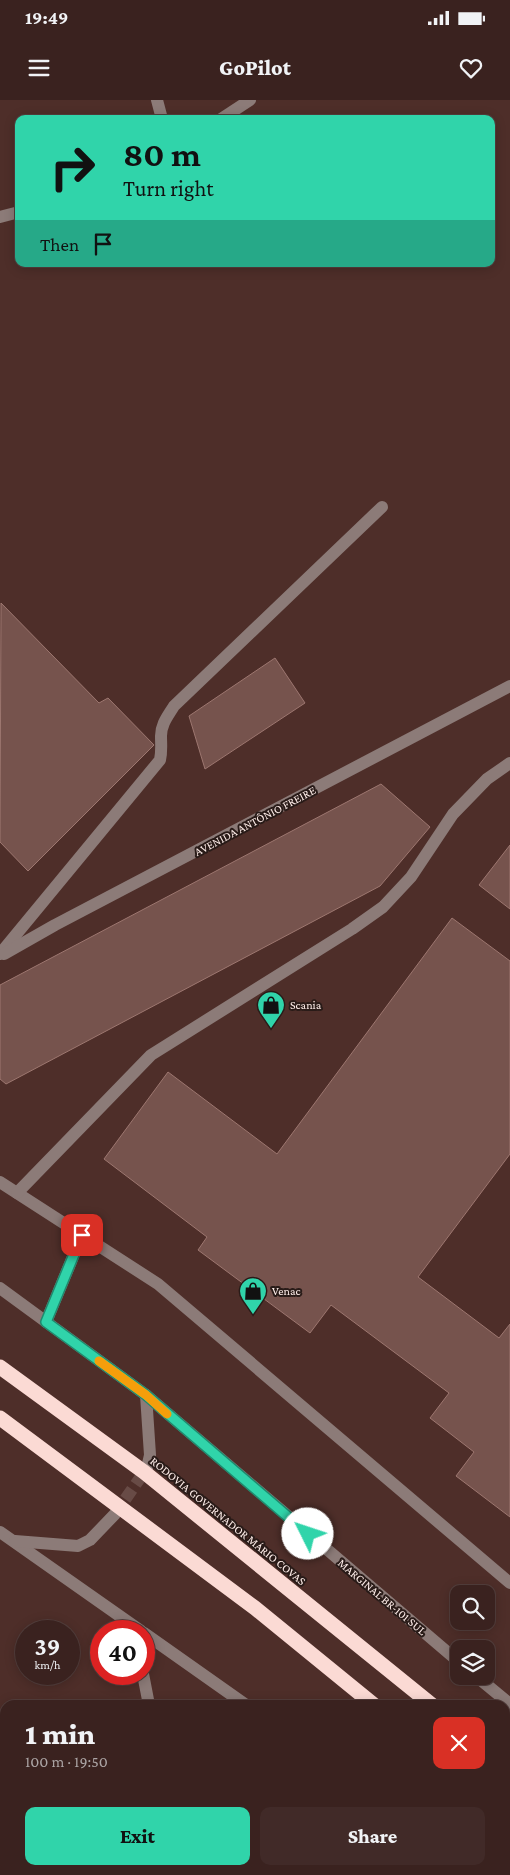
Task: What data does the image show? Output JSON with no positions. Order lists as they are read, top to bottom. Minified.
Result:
{"streets":{"highway":["RODOVIA GOVERNADOR MÁRIO COVAS"],"street":["AVENIDA ANTÔNIO FREIRE","MARGINAL BR-101 SUL"]},"places":{"shop":["Scania","Venac"]},"page":{"status":"19:49","header":"GoPilot","turn":["80 m","Turn right"],"then":"Then","speed":"39 km/h","limit":"40","heading":["1 min","100 m · 19:50"],"buttons":["Exit","Share"]}}
